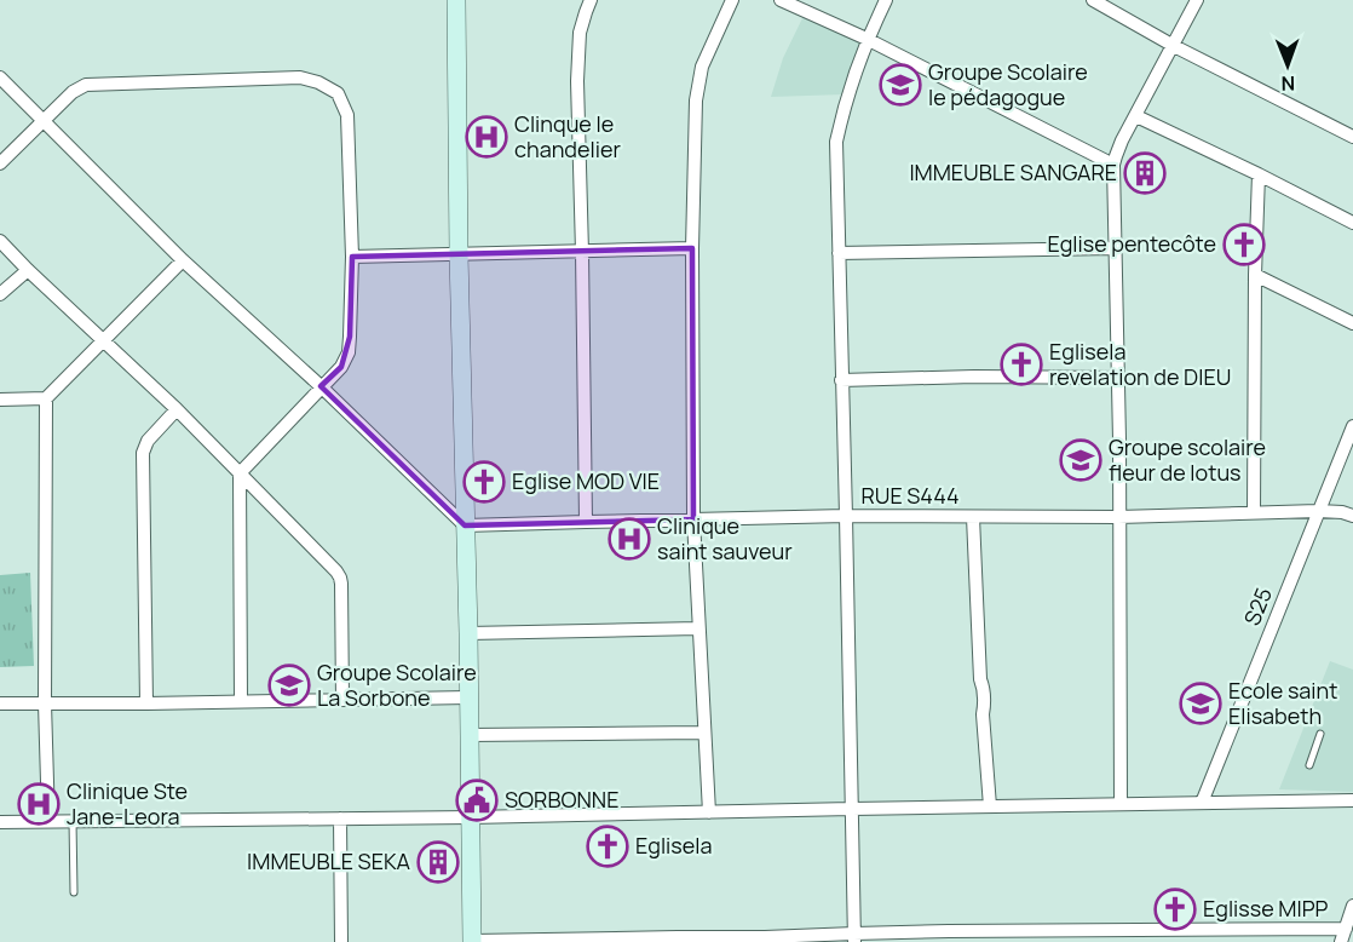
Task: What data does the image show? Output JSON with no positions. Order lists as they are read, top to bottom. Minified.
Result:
{"streets":{"street":["RUE S444","S25"]},"crossings":[["RUE S444","S25"]],"places":{"school or university":["Groupe Scolaire le pédagogue","Groupe scolaire fleur de lotus","Groupe Scolaire La Sorbone","Ecole saint Elisabeth"],"hospital":["Clinque le chandelier","Clinique saint sauveur","Clinique Ste Jane-Leora"],"building":["IMMEUBLE SANGARE","IMMEUBLE SEKA"],"church":["Eglise pentecôte","Eglisela revelation de DIEU","Eglise MOD VIE","Eglisela","Eglisse MIPP"],"public building":["SORBONNE"]},"north":"bottom"}
